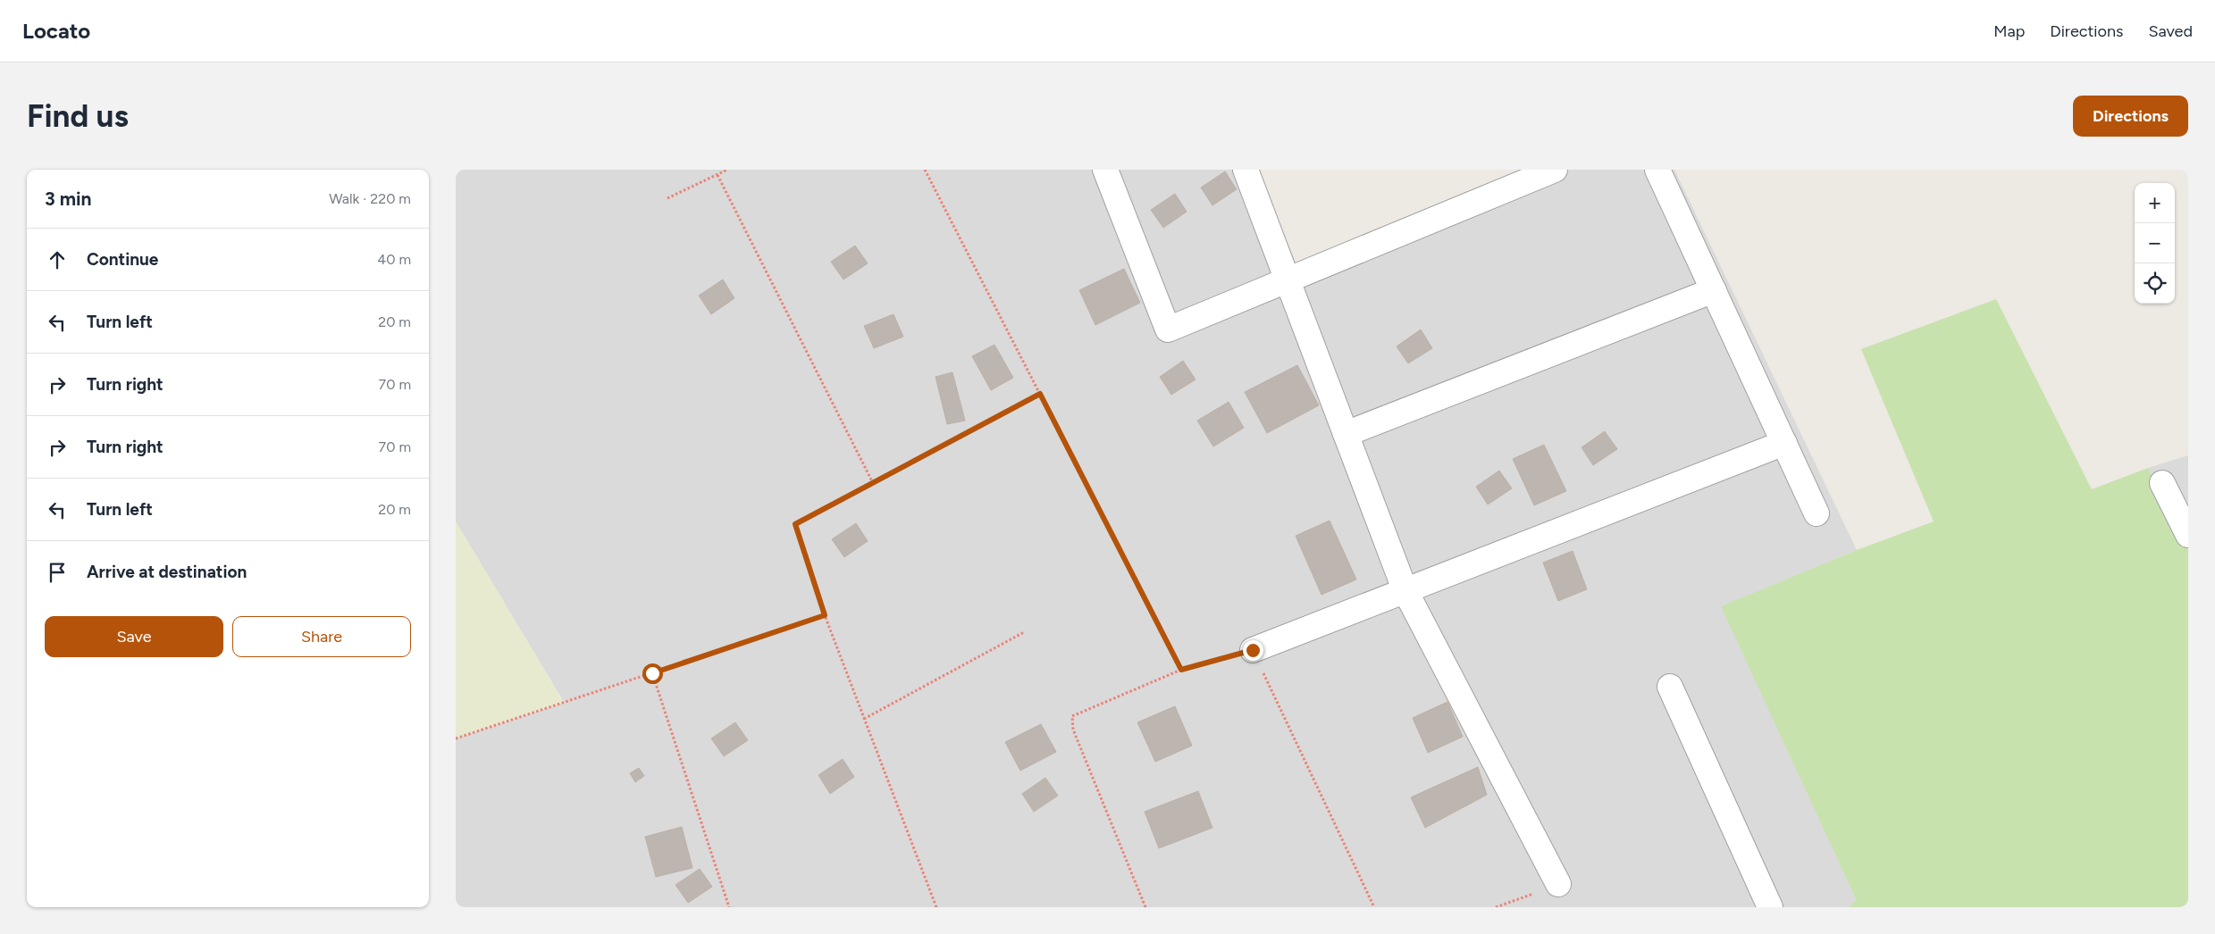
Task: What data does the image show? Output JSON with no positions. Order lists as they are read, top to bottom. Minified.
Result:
{"page":{"header":"Locato","nav":["Map","Directions","Saved"],"buttons":["Directions",["Save","Share"]],"title":"Find us","heading":["3 min","Walk · 220 m"],"map_buttons":["+","−"],"list":[["Continue","40 m"],["Turn left","20 m"],["Turn right","70 m"],["Turn right","70 m"],["Turn left","20 m"],"Arrive at destination"]}}
